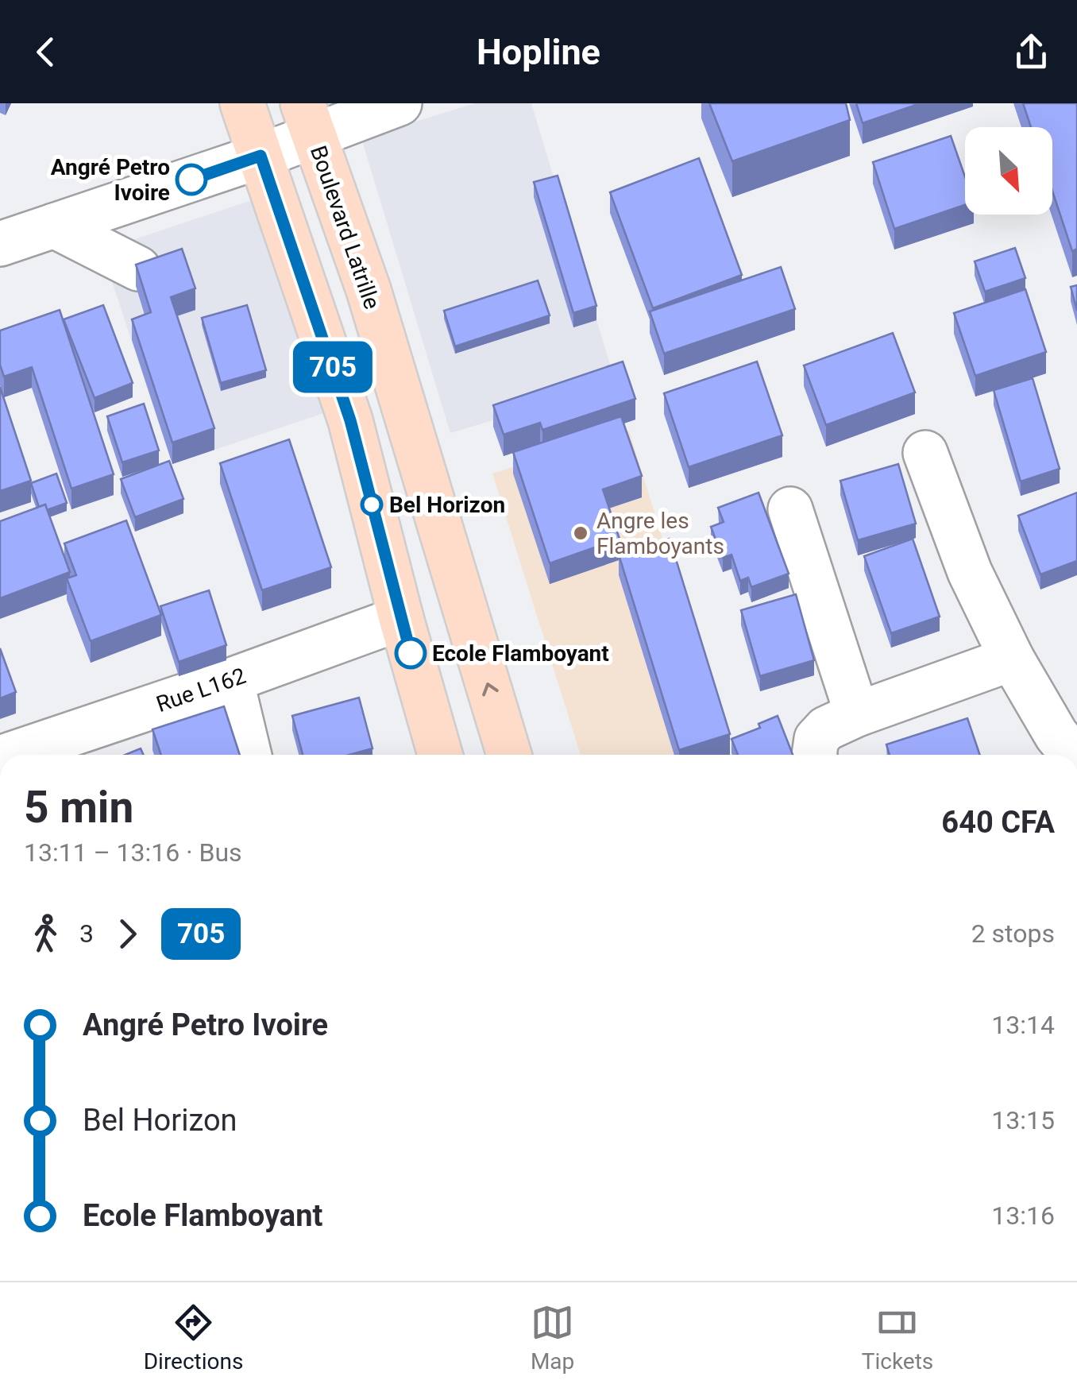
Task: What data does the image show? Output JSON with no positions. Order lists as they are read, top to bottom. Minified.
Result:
{"streets":{"main road":["Boulevard Latrille"],"street":["Rue L162"]},"places":["Angré Petro Ivoire","Bel Horizon","Angre les Flamboyants","Ecole Flamboyant"],"lines":["bus line 705"],"north":"bottom right","page":{"header":"Hopline","on_map":"705","heading":["5 min","13:11 – 13:16 · Bus","640 CFA"],"legs":["3","705","2 stops"],"list":[{"name":"Angré Petro Ivoire","value":"13:14"},{"name":"Bel Horizon","value":"13:15"},{"name":"Ecole Flamboyant","value":"13:16"}],"tabs":["Directions","Map","Tickets"]}}
